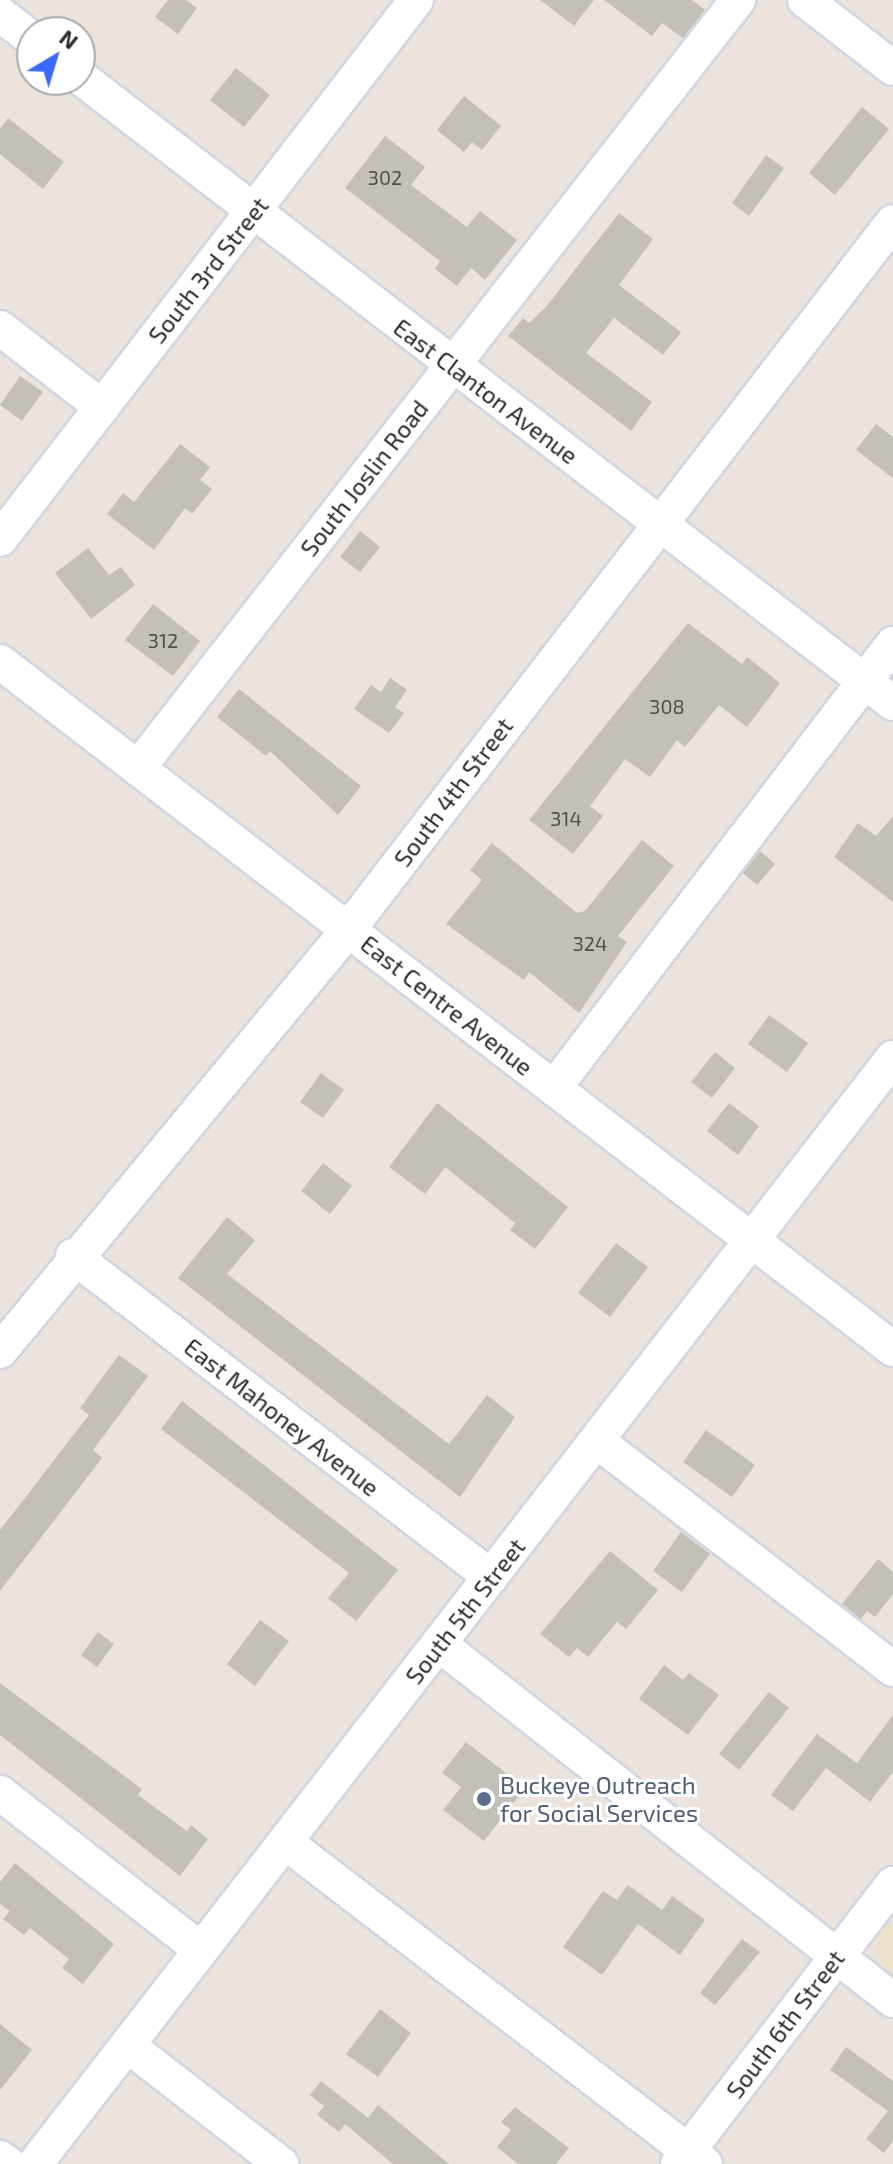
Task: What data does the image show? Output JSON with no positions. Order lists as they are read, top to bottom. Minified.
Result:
{"streets":{"street":["South 3rd Street","East Clanton Avenue","South Joslin Road","South 4th Street","East Centre Avenue","East Mahoney Avenue","South 5th Street","South 6th Street"]},"crossings":[["South 3rd Street","East Clanton Avenue"],["East Clanton Avenue","South Joslin Road"],["East Clanton Avenue","South 4th Street"],["South Joslin Road","East Centre Avenue"],["South 4th Street","East Centre Avenue"],["South 4th Street","East Mahoney Avenue"],["East Centre Avenue","South 5th Street"],["East Mahoney Avenue","South 5th Street"]],"places":["Buckeye Outreach for Social Services"],"house_numbers":["302","312","308","314","324"],"north":"top right"}
